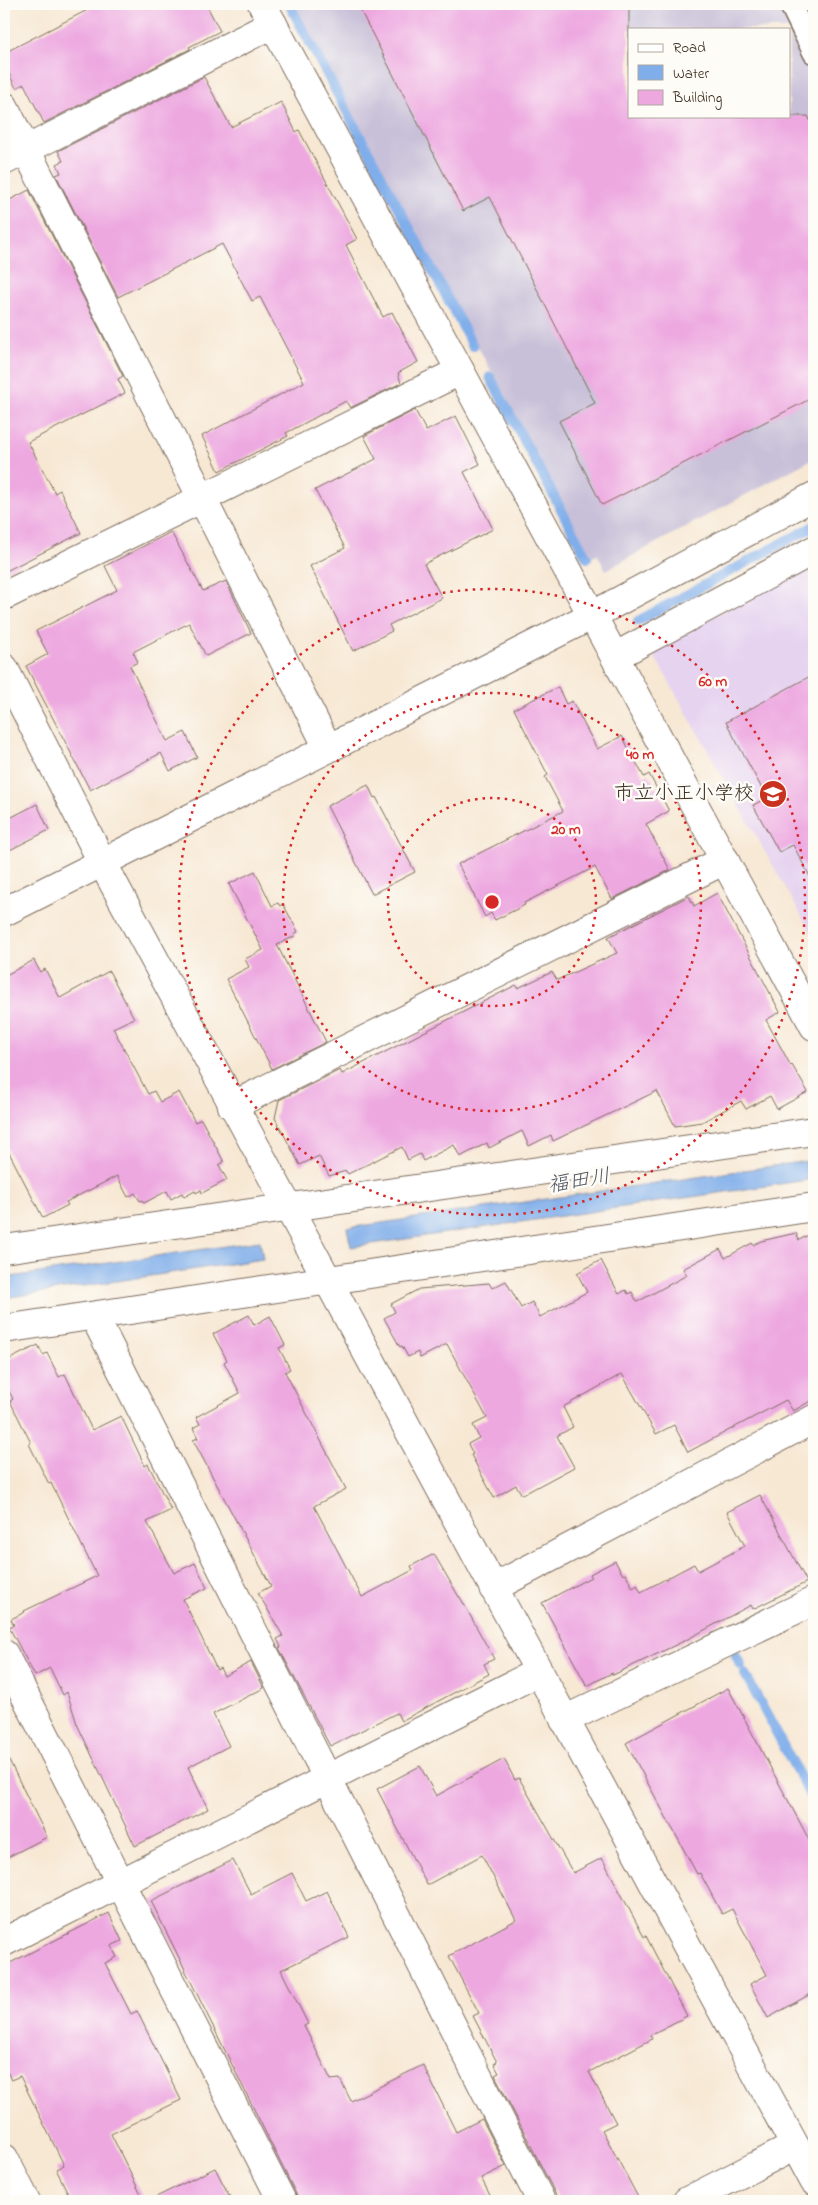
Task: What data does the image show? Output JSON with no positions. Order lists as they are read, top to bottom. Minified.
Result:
{"water":["福田川"],"places":{"school or university":["市立小正小学校"]},"legend":["Road","Water","Building"],"rings":["60 m","40 m","20 m"]}
